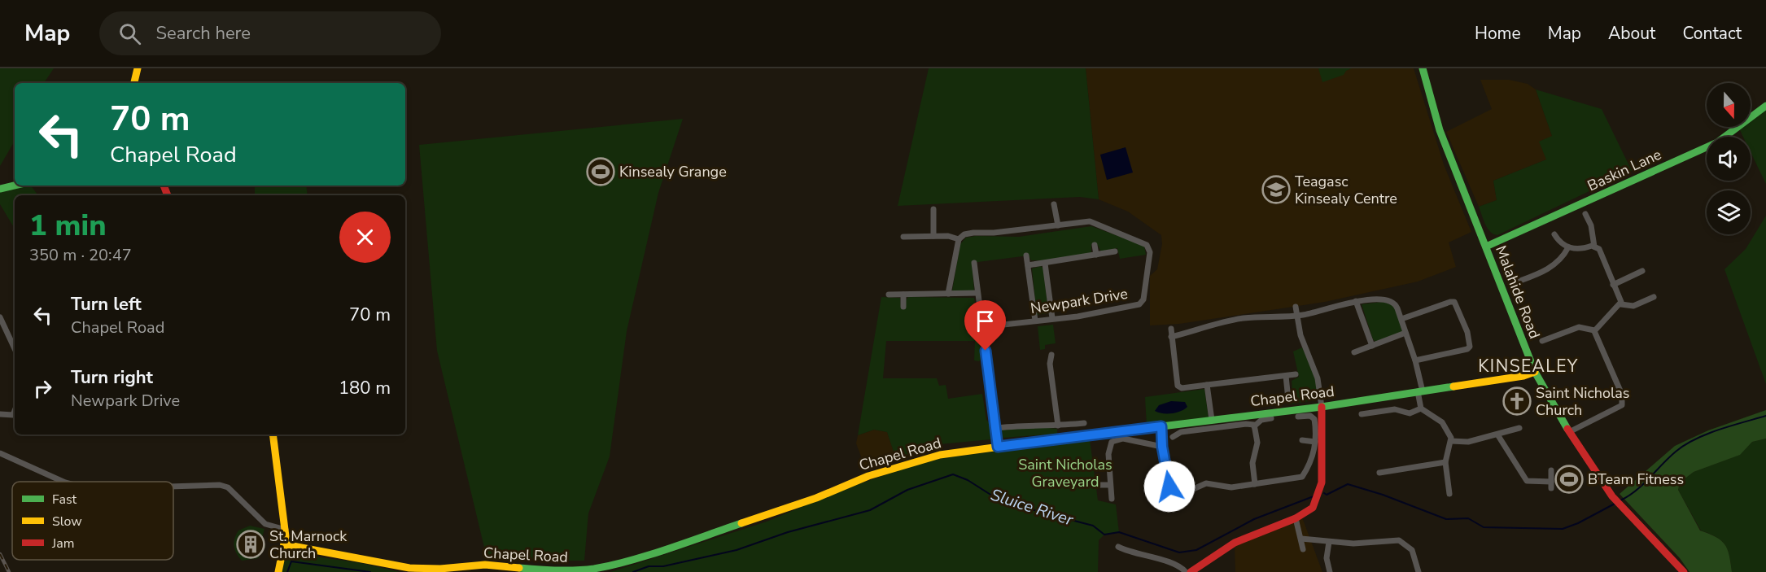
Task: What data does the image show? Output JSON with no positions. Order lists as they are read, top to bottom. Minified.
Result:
{"streets":{"street":["Baskin Lane","Malahide Road","Newpark Drive","Chapel Road"]},"crossings":[["Baskin Lane","Malahide Road"],["Malahide Road","Chapel Road"],["Newpark Drive","Chapel Road"]],"districts":["KINSEALEY"],"water":["Sluice River"],"parks":["Saint Nicholas Graveyard"],"places":{"sports":["Kinsealy Grange","BTeam Fitness"],"school or university":["Teagasc Kinsealy Centre"],"church":["Saint Nicholas Church"],"building":["St. Marnock Church"]},"legend":["Fast","Slow","Jam"],"north":"bottom","page":{"header":"Map","search":"Search here","nav":["Home","Map","About","Contact"],"turn":["70 m","Chapel Road"],"heading":["1 min","350 m · 20:47"],"list":[{"name":"Turn left","note":"Chapel Road","value":"70 m"},{"name":"Turn right","note":"Newpark Drive","value":"180 m"}]}}
